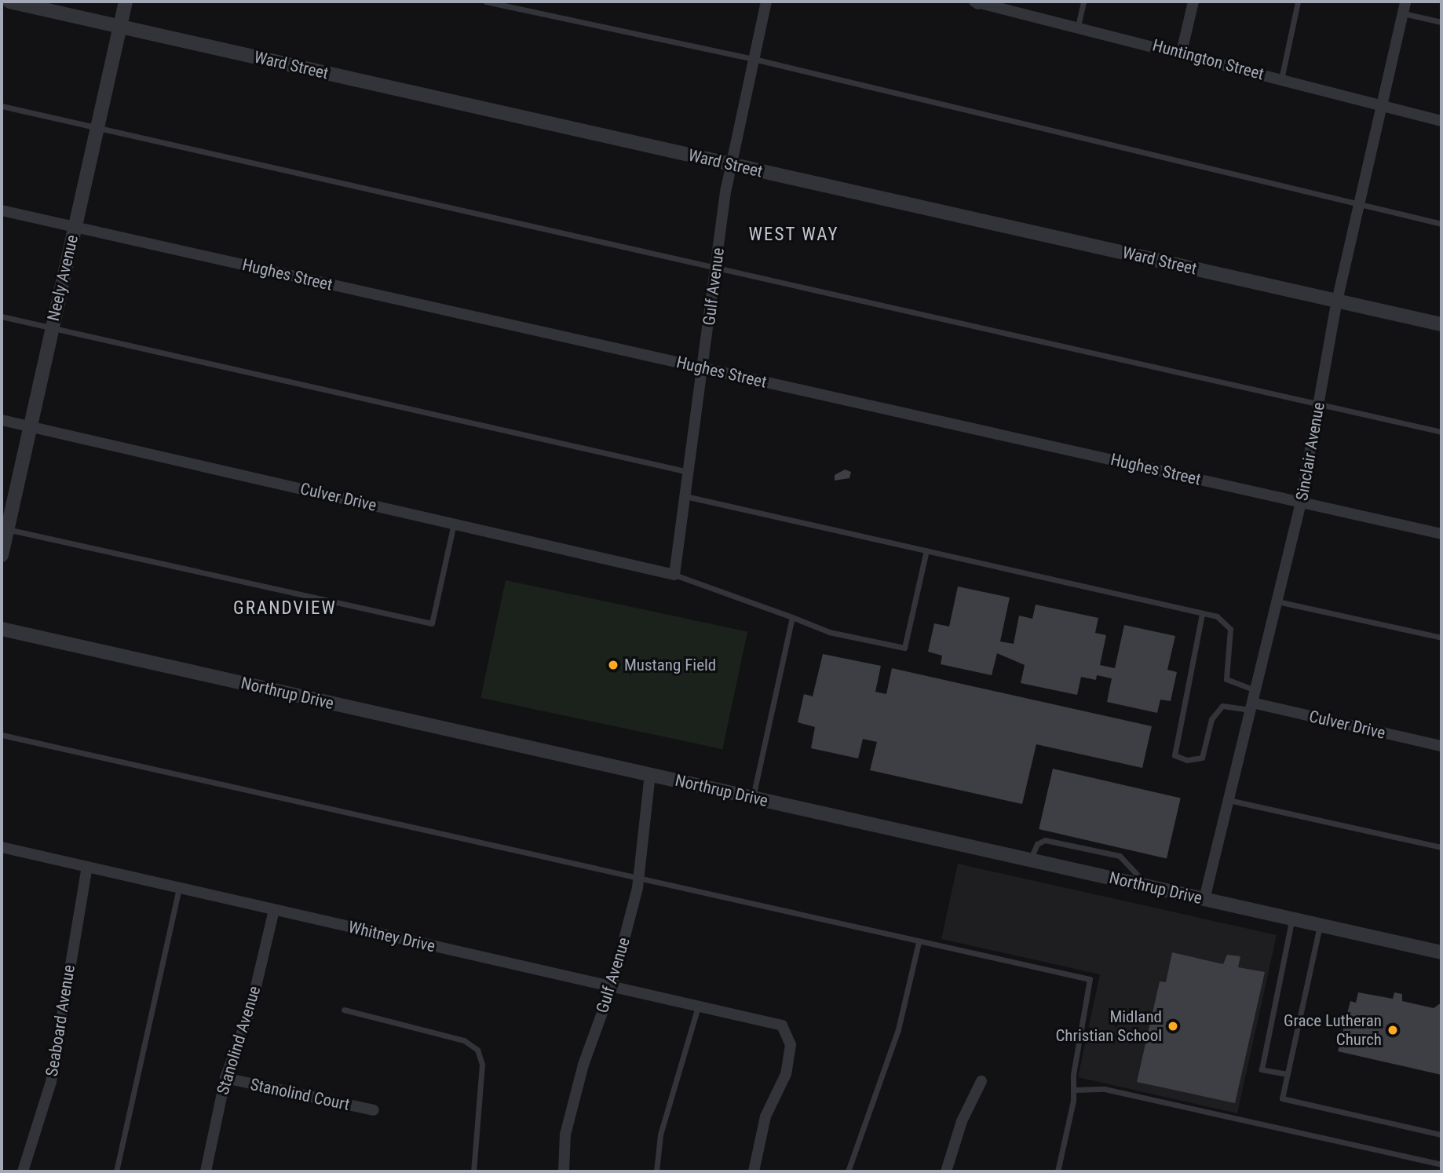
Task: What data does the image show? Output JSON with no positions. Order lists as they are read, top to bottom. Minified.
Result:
{"streets":{"street":["Huntington Street","Ward Street","Hughes Street","Neely Avenue","Gulf Avenue","Sinclair Avenue","Culver Drive","Northrup Drive","Whitney Drive","Seaboard Avenue","Stanolind Avenue","Stanolind Court"]},"crossings":[["Huntington Street","Sinclair Avenue"],["Ward Street","Neely Avenue"],["Ward Street","Gulf Avenue"],["Ward Street","Sinclair Avenue"],["Hughes Street","Neely Avenue"],["Hughes Street","Gulf Avenue"],["Hughes Street","Sinclair Avenue"],["Neely Avenue","Culver Drive"],["Gulf Avenue","Culver Drive"],["Gulf Avenue","Northrup Drive"],["Gulf Avenue","Whitney Drive"],["Sinclair Avenue","Culver Drive"],["Sinclair Avenue","Northrup Drive"],["Whitney Drive","Seaboard Avenue"],["Whitney Drive","Stanolind Avenue"],["Stanolind Avenue","Stanolind Court"]],"districts":["WEST WAY","GRANDVIEW"],"places":["Mustang Field","Midland Christian School","Grace Lutheran Church"]}
